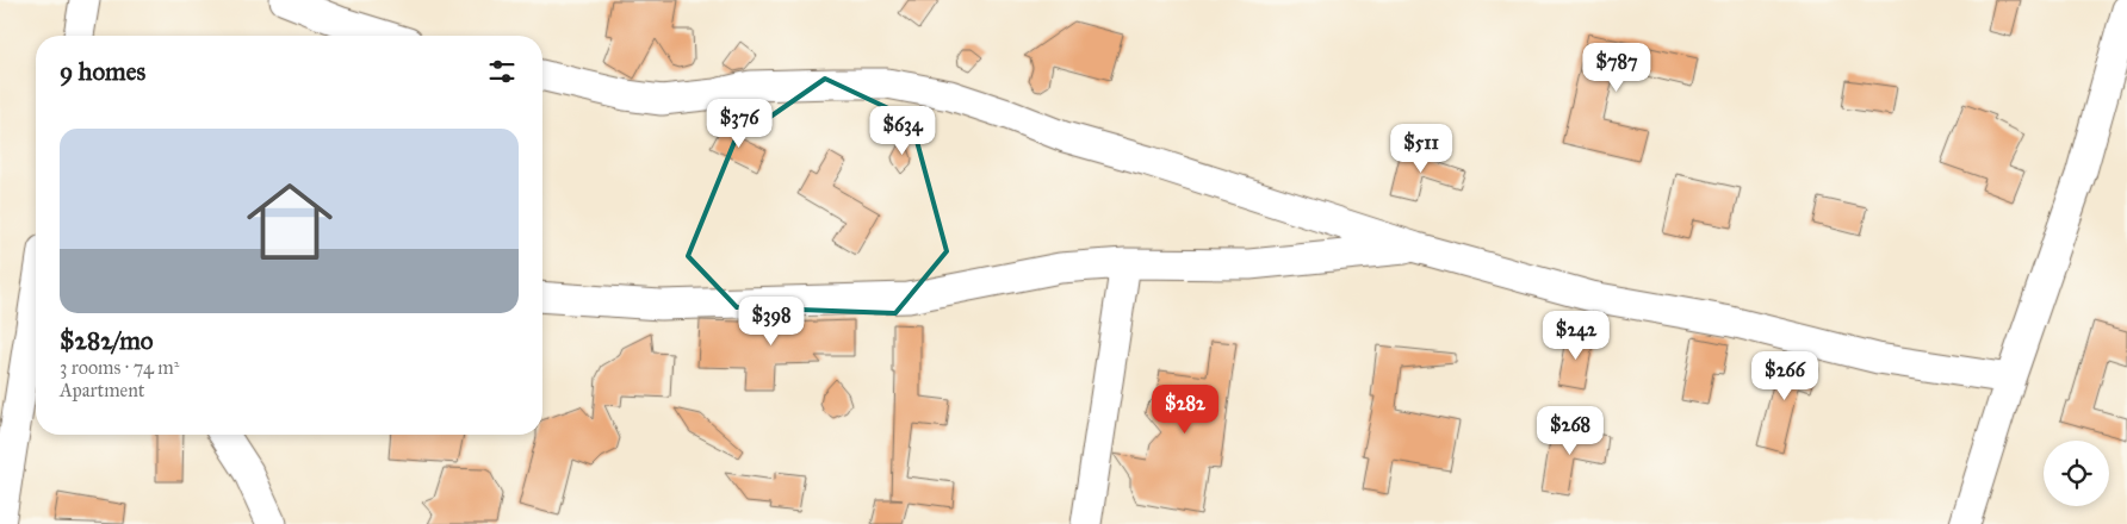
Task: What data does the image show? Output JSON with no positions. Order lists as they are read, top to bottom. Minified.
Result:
{"page":{"heading":"9 homes","price":["$787","$376","$634","$511","$398","$242","$266","$282","$268"],"list":[{"name":"$282/mo","note":"3 rooms · 74 m² · Apartment"}]}}
